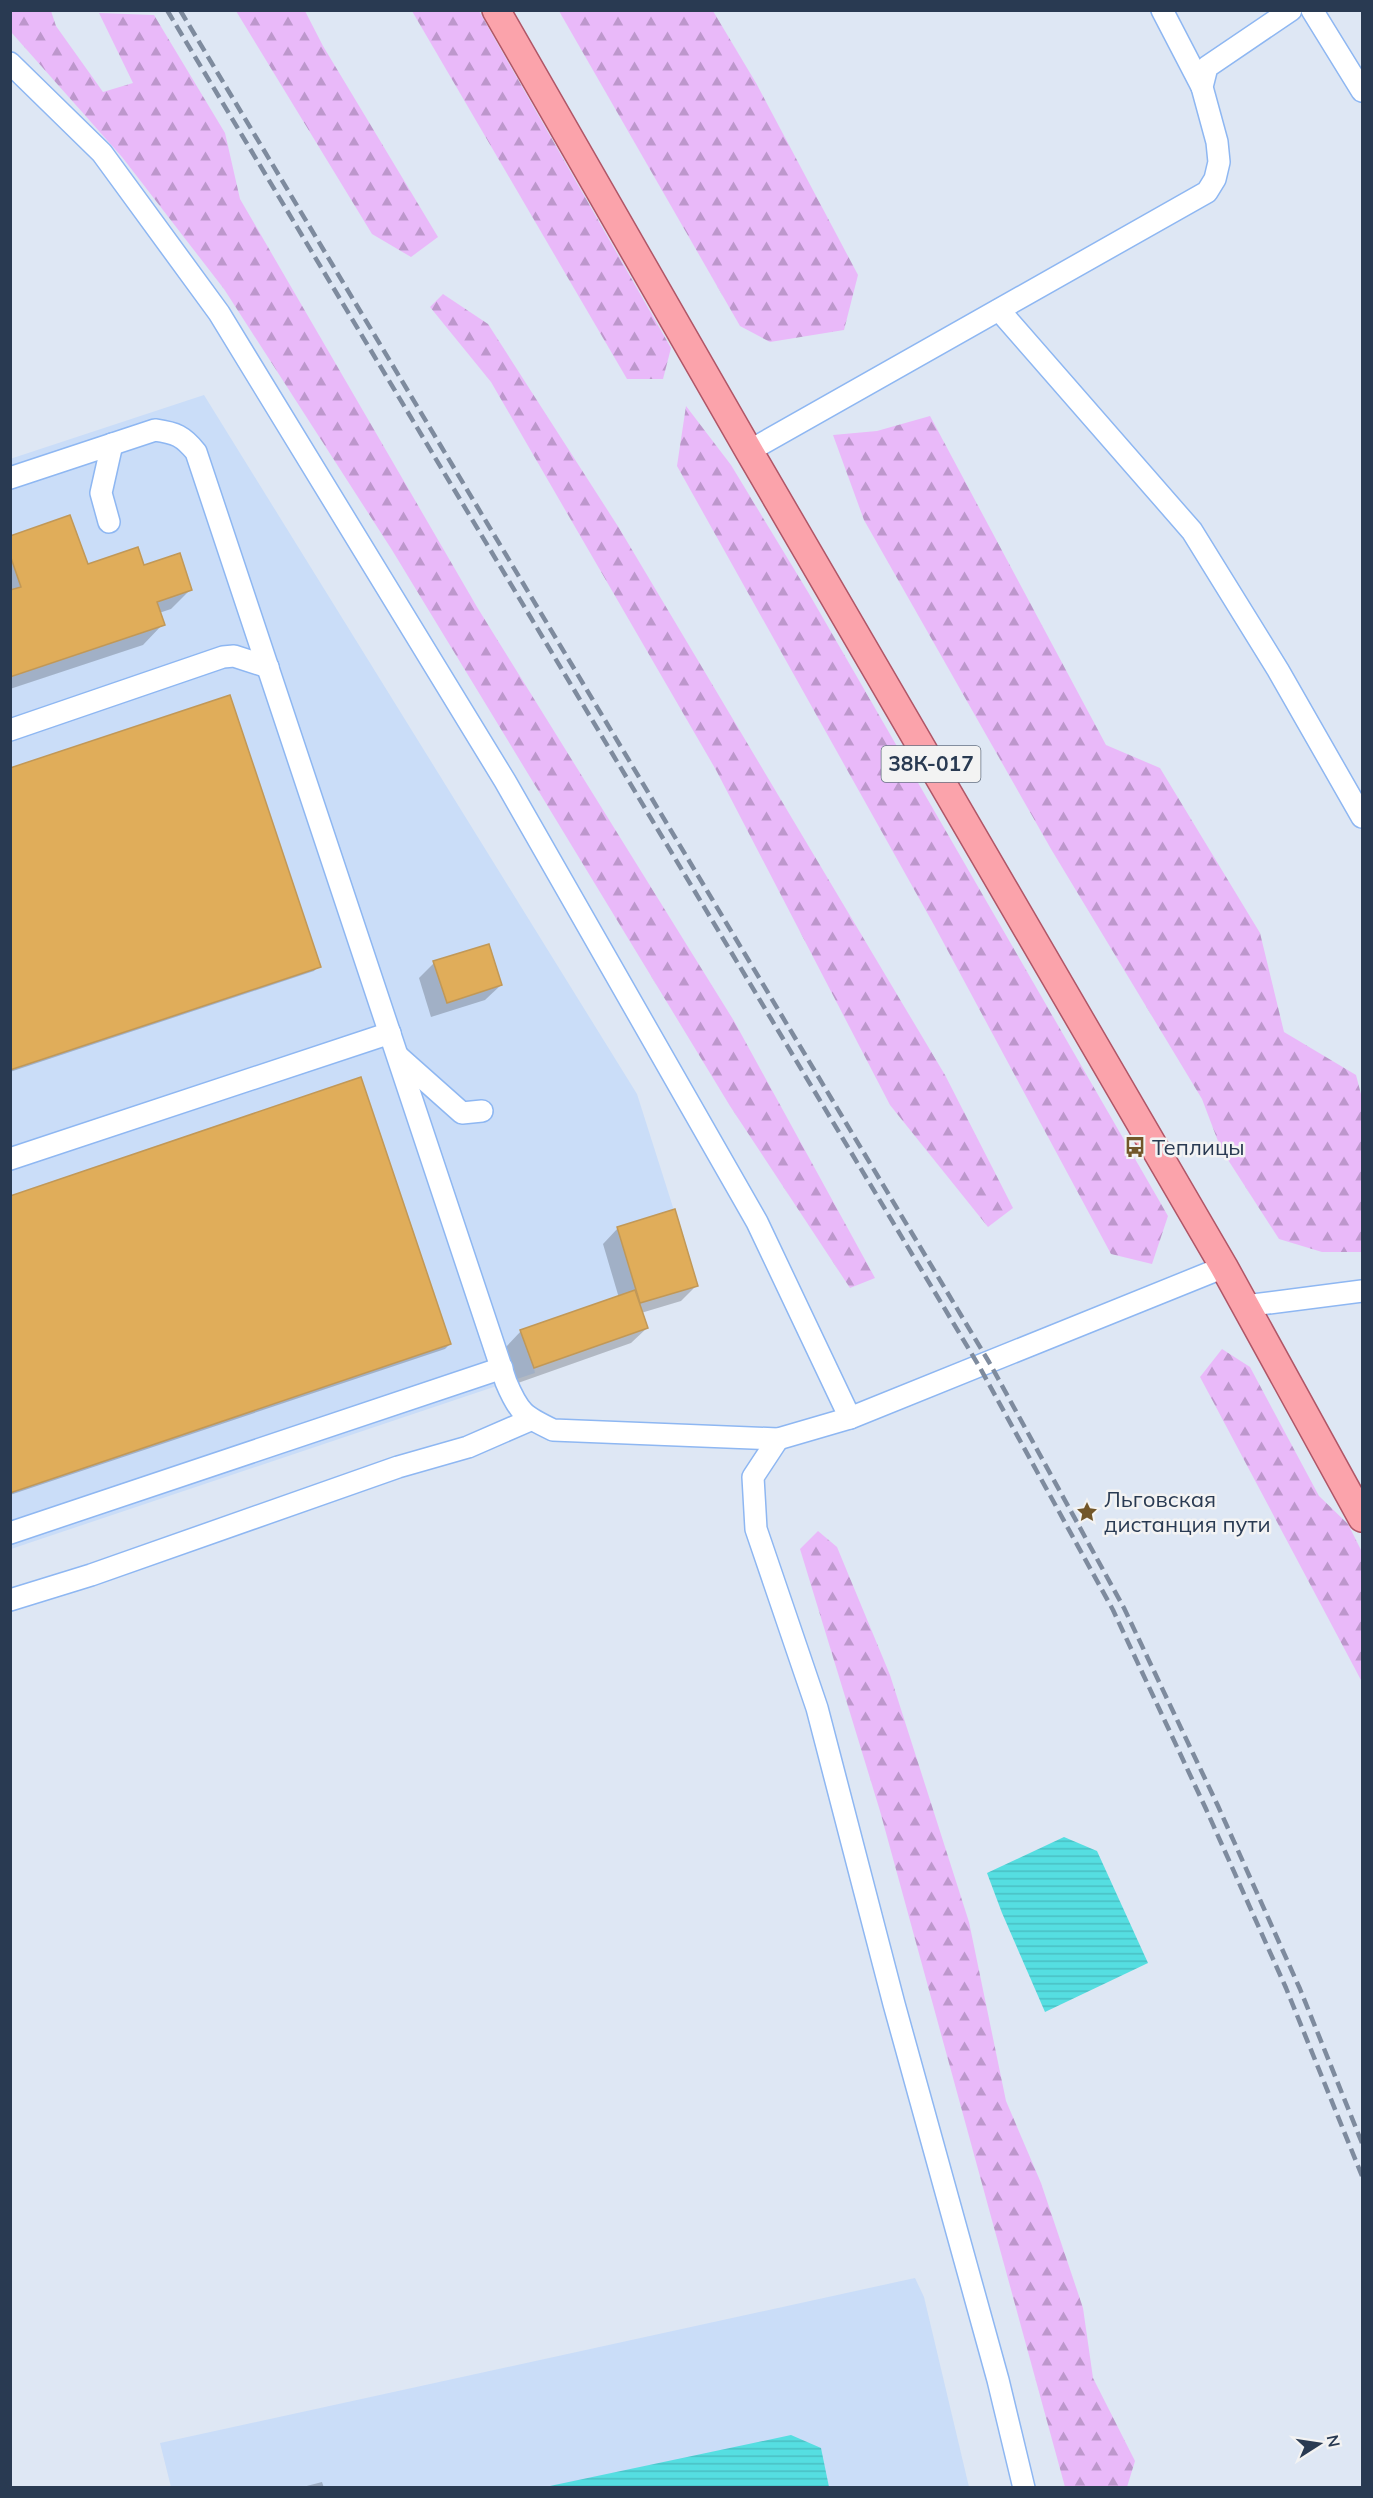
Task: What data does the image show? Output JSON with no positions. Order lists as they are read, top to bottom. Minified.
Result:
{"streets":{"main road":["38К-017"]},"places":{"bus stop":["Теплицы"],"place":["Льговская дистанция пути"]},"north":"right"}
